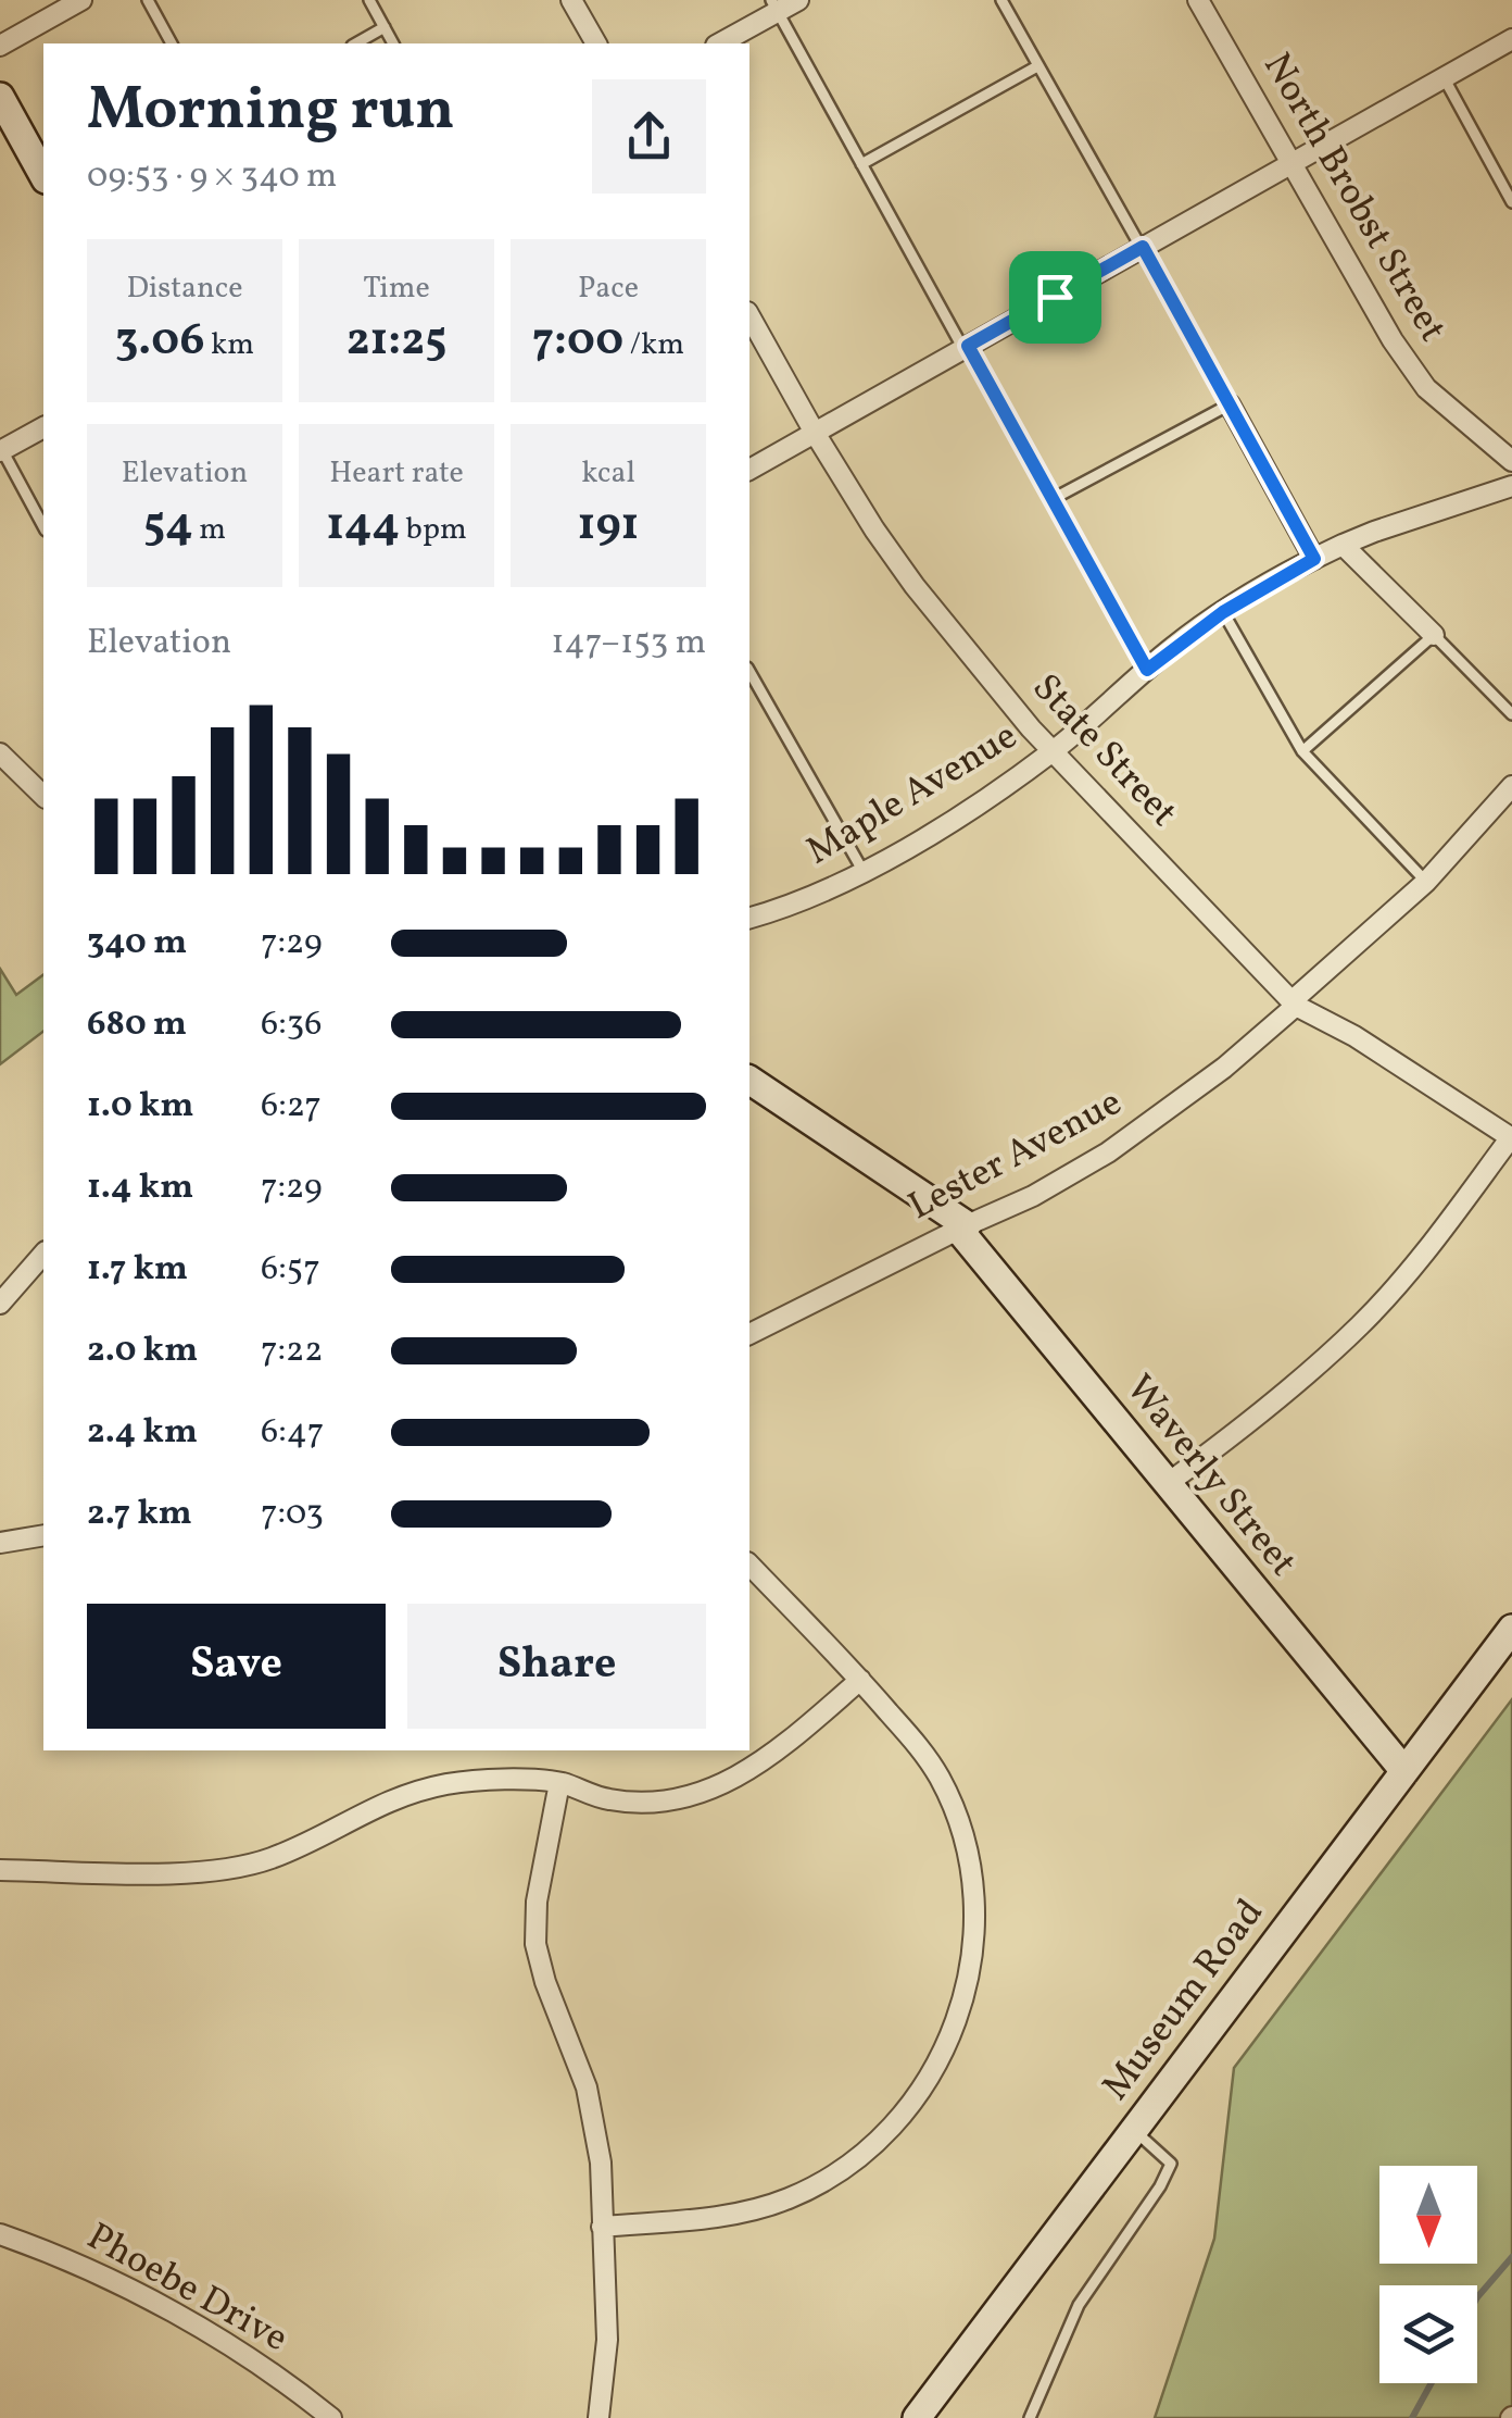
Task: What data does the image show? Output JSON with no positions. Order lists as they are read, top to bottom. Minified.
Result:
{"streets":{"street":["North Brobst Street","State Street","Maple Avenue","Lester Avenue","Waverly Street","Museum Road","Phoebe Drive"]},"crossings":[["State Street","Maple Avenue"],["State Street","Lester Avenue"],["Lester Avenue","Waverly Street"],["Waverly Street","Museum Road"]],"north":"bottom","page":{"heading":["Morning run","09:53 · 9 × 340 m"],"stats":[["Distance","3.06 km"],["Time","21:25"],["Pace","7:00 /km"],["Elevation","54 m"],["Heart rate","144 bpm"],["kcal","191"]],"chart":["Elevation","147–153 m"],"list":[{"name":"340 m","note":"7:29"},{"name":"680 m","note":"6:36"},{"name":"1.0 km","note":"6:27"},{"name":"1.4 km","note":"7:29"},{"name":"1.7 km","note":"6:57"},{"name":"2.0 km","note":"7:22"},{"name":"2.4 km","note":"6:47"},{"name":"2.7 km","note":"7:03"}],"buttons":["Save","Share"]}}
